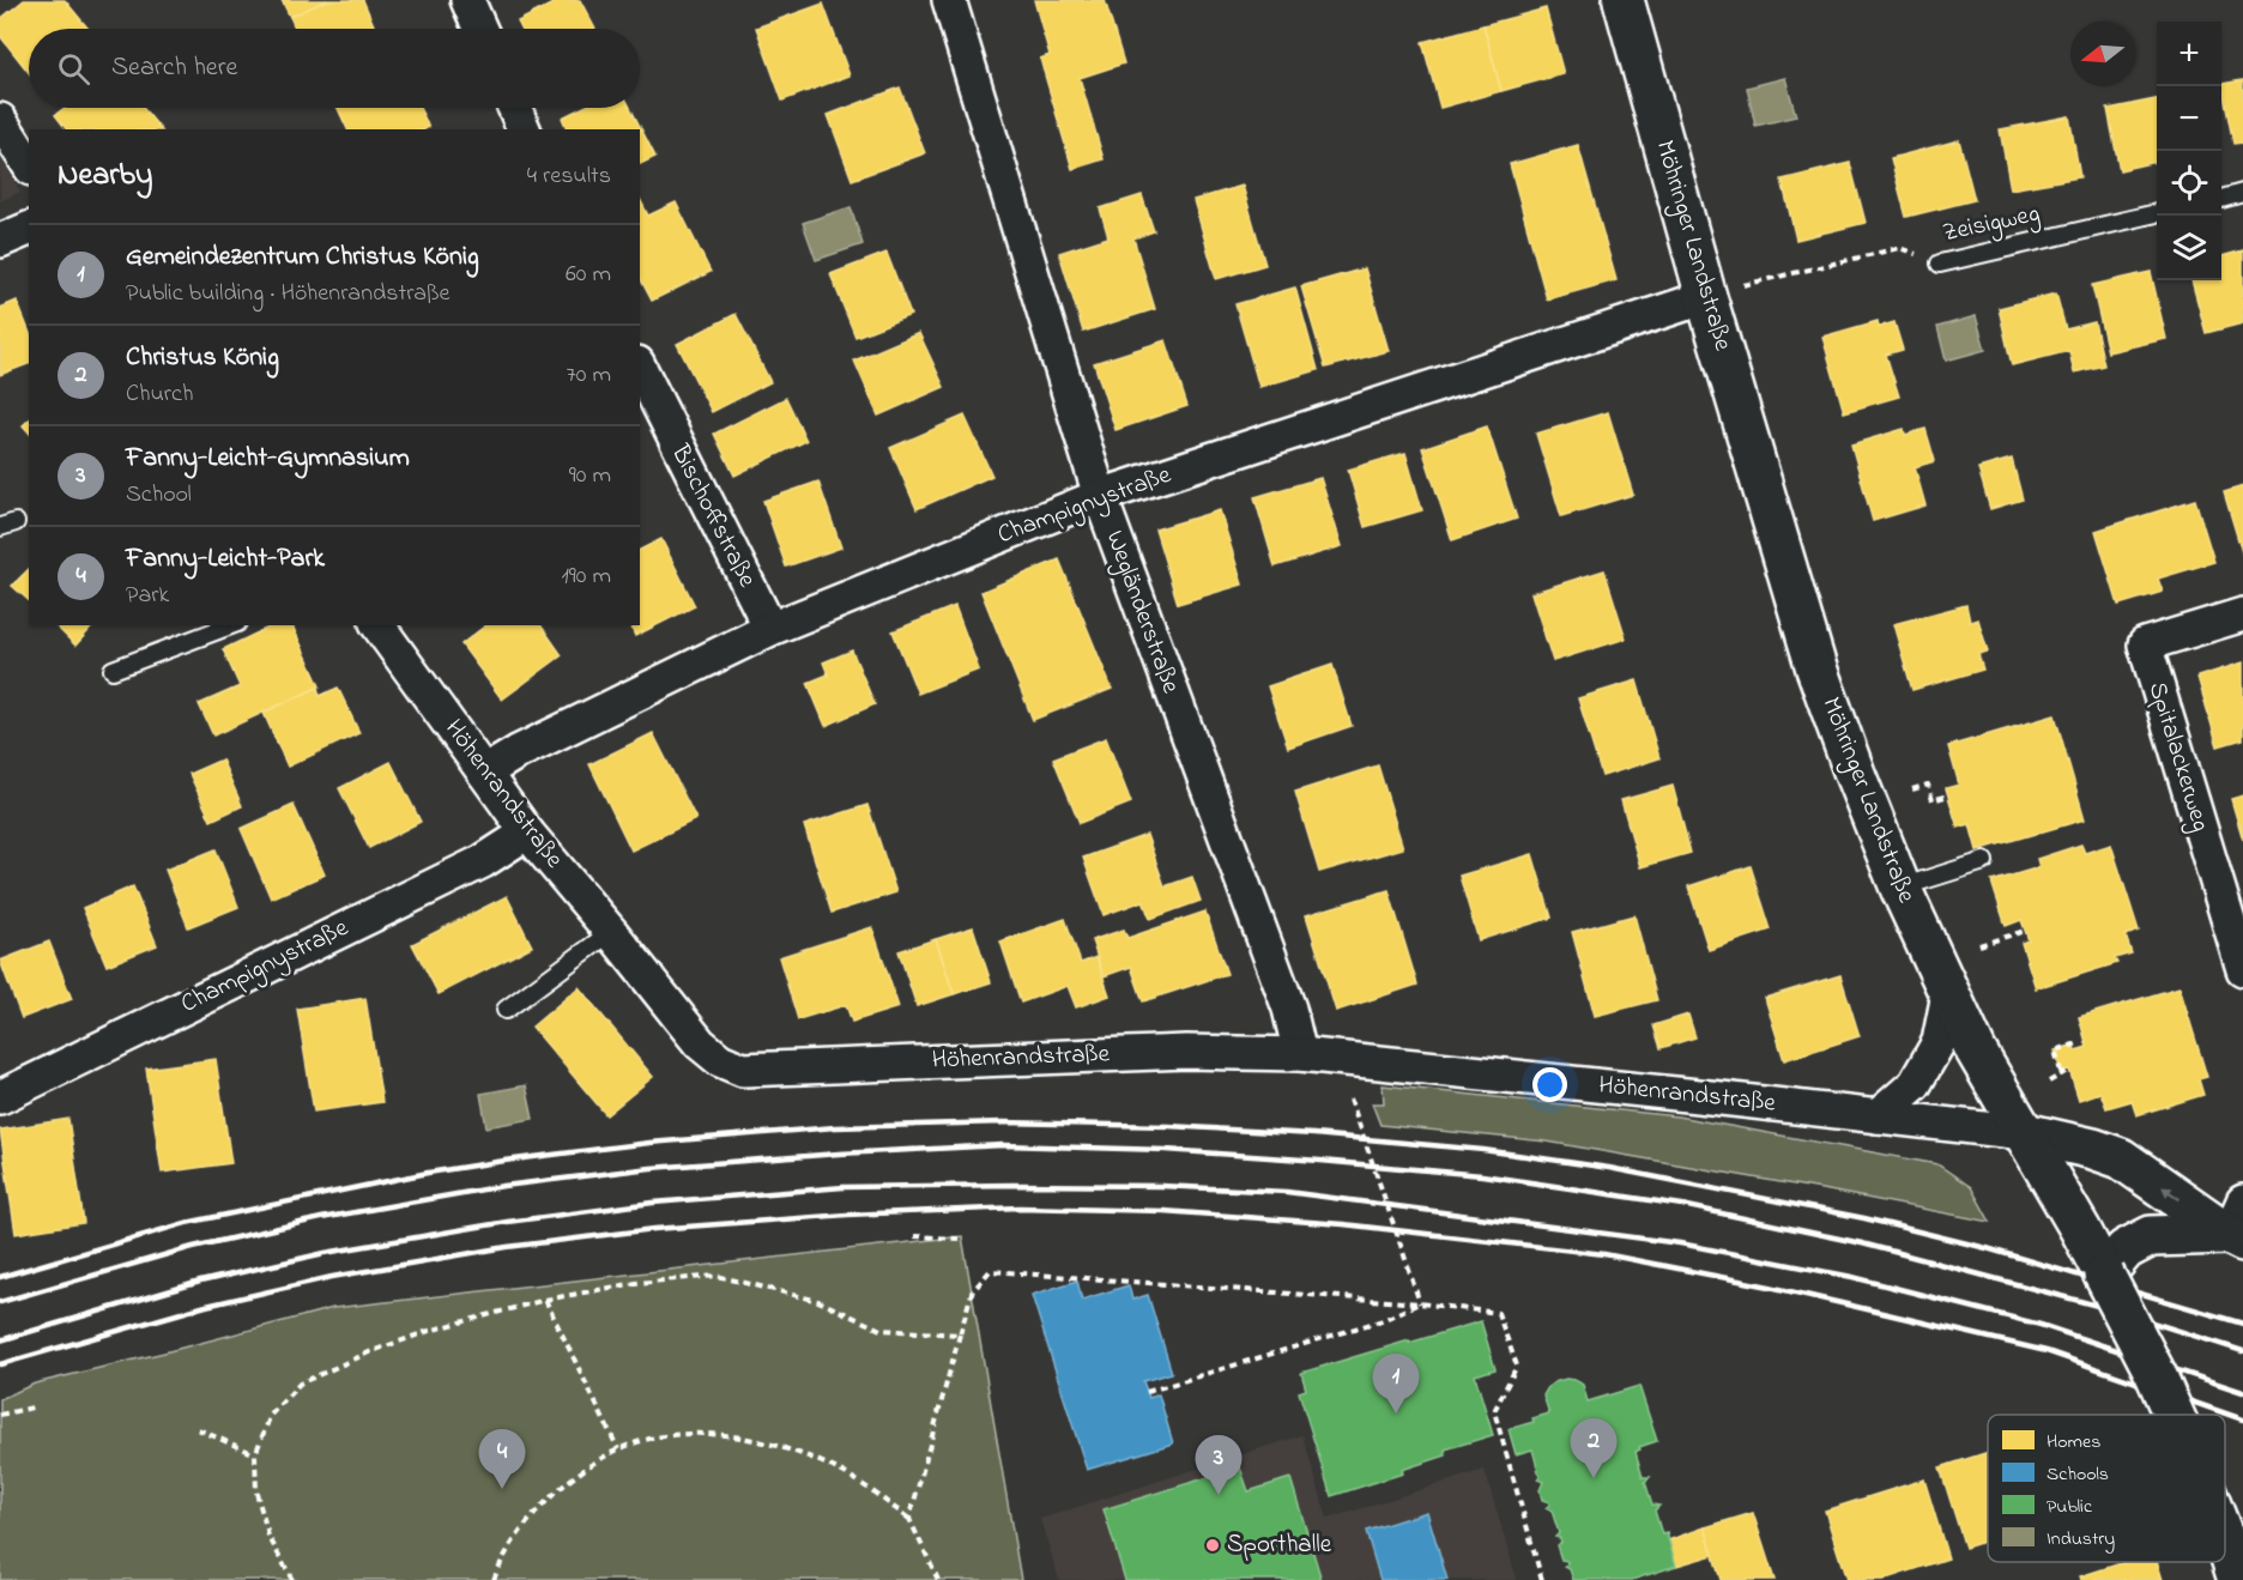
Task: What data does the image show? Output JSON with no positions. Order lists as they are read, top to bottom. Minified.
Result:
{"streets":{"main road":["Möhringer Landstraße","Höhenrandstraße"],"street":["Champignystraße","Bischoffstraße","Wegländerstraße","Spitalackerweg"],"lane":["Zeisigweg"]},"crossings":[["Zeisigweg","Möhringer Landstraße"],["Zeisigweg","Champignystraße"],["Möhringer Landstraße","Champignystraße"],["Möhringer Landstraße","Höhenrandstraße"],["Champignystraße","Bischoffstraße"],["Champignystraße","Wegländerstraße"],["Champignystraße","Höhenrandstraße"],["Wegländerstraße","Höhenrandstraße"]],"places":["Sporthalle"],"legend":["Homes","Schools","Public","Industry"],"north":"left","page":{"map_buttons":["+","−"],"search":"Search here","heading":["Nearby","4 results"],"list":[{"mark":"1","name":"Gemeindezentrum Christus König","note":"Public building · Höhenrandstraße","value":"60 m"},{"mark":"2","name":"Christus König","note":"Church","value":"70 m"},{"mark":"3","name":"Fanny-Leicht-Gymnasium","note":"School","value":"90 m"},{"mark":"4","name":"Fanny-Leicht-Park","note":"Park","value":"190 m"}],"pins":["1","2","4","3"]}}
